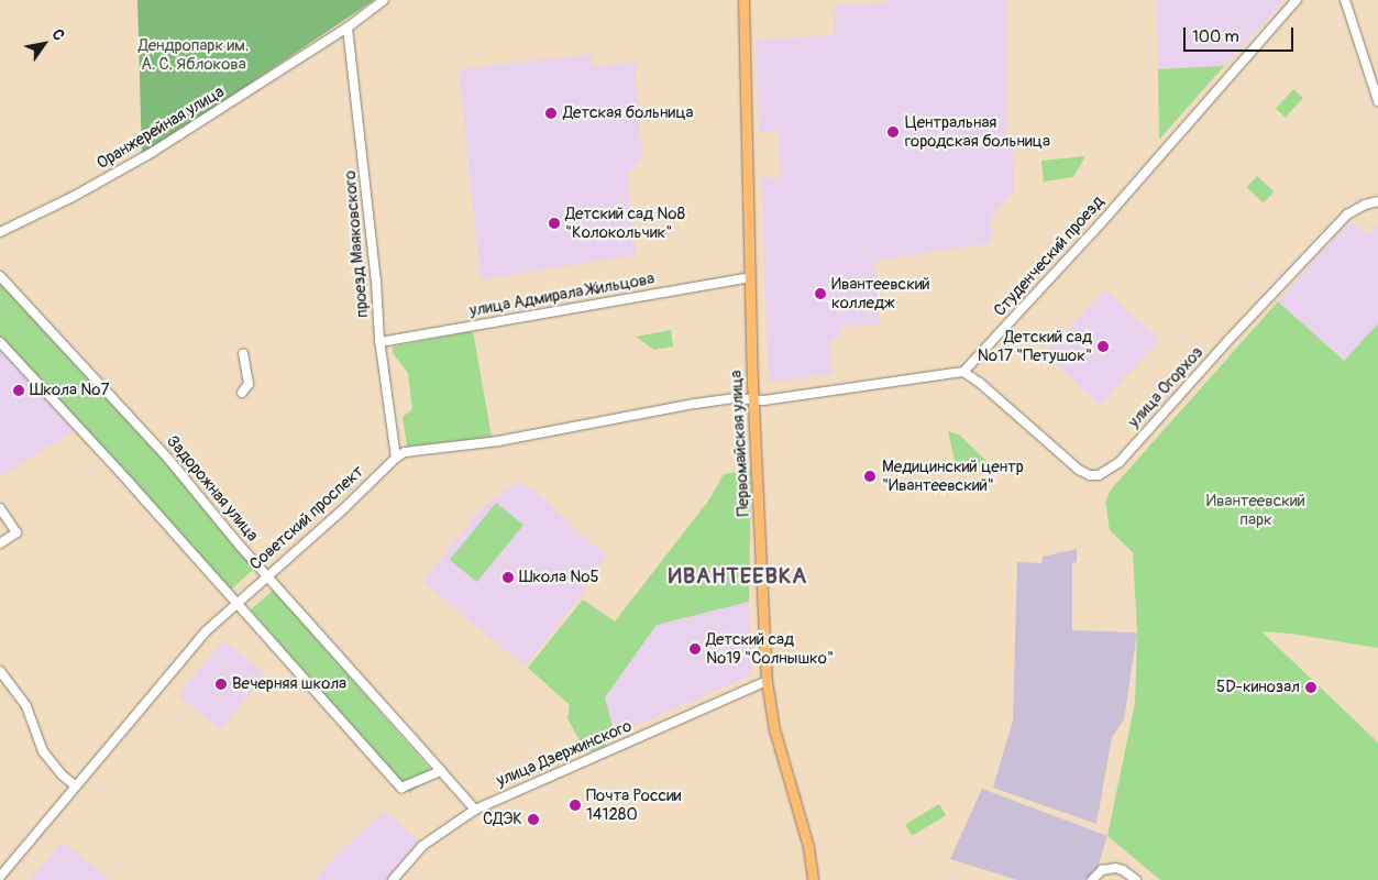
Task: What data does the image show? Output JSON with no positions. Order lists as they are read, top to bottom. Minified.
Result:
{"streets":{"main road":["Первомайская улица"],"street":["Оранжерейная улица","проезд Маяковского","Студенческий проезд","улица Адмирала Жильцова","улица Огорхоз","Задорожная улица","Советский проспект","улица Дзержинского"]},"crossings":[["Оранжерейная улица","проезд Маяковского"],["проезд Маяковского","улица Адмирала Жильцова"],["проезд Маяковского","Советский проспект"],["Студенческий проезд","улица Огорхоз"],["улица Адмирала Жильцова","Первомайская улица"],["Первомайская улица","Советский проспект"],["Первомайская улица","улица Дзержинского"],["Задорожная улица","Советский проспект"],["Задорожная улица","улица Дзержинского"]],"districts":["ИВАНТЕЕВКА"],"parks":["Дендропарк им. А. С. Яблокова","Ивантеевский парк"],"places":["Детская больница","Центральная городская больница","Детский сад №8 \"Колокольчик\"","Ивантеевский колледж","Детский сад №17 \"Петушок\"","Школа №7","Медицинский центр \"Ивантеевский\"","Школа №5","Детский сад №19 \"Солнышко\"","Вечерняя школа","5D-кинозал","Почта России 141280","СДЭК"],"scale_bar":"100 m","north":"top right"}
